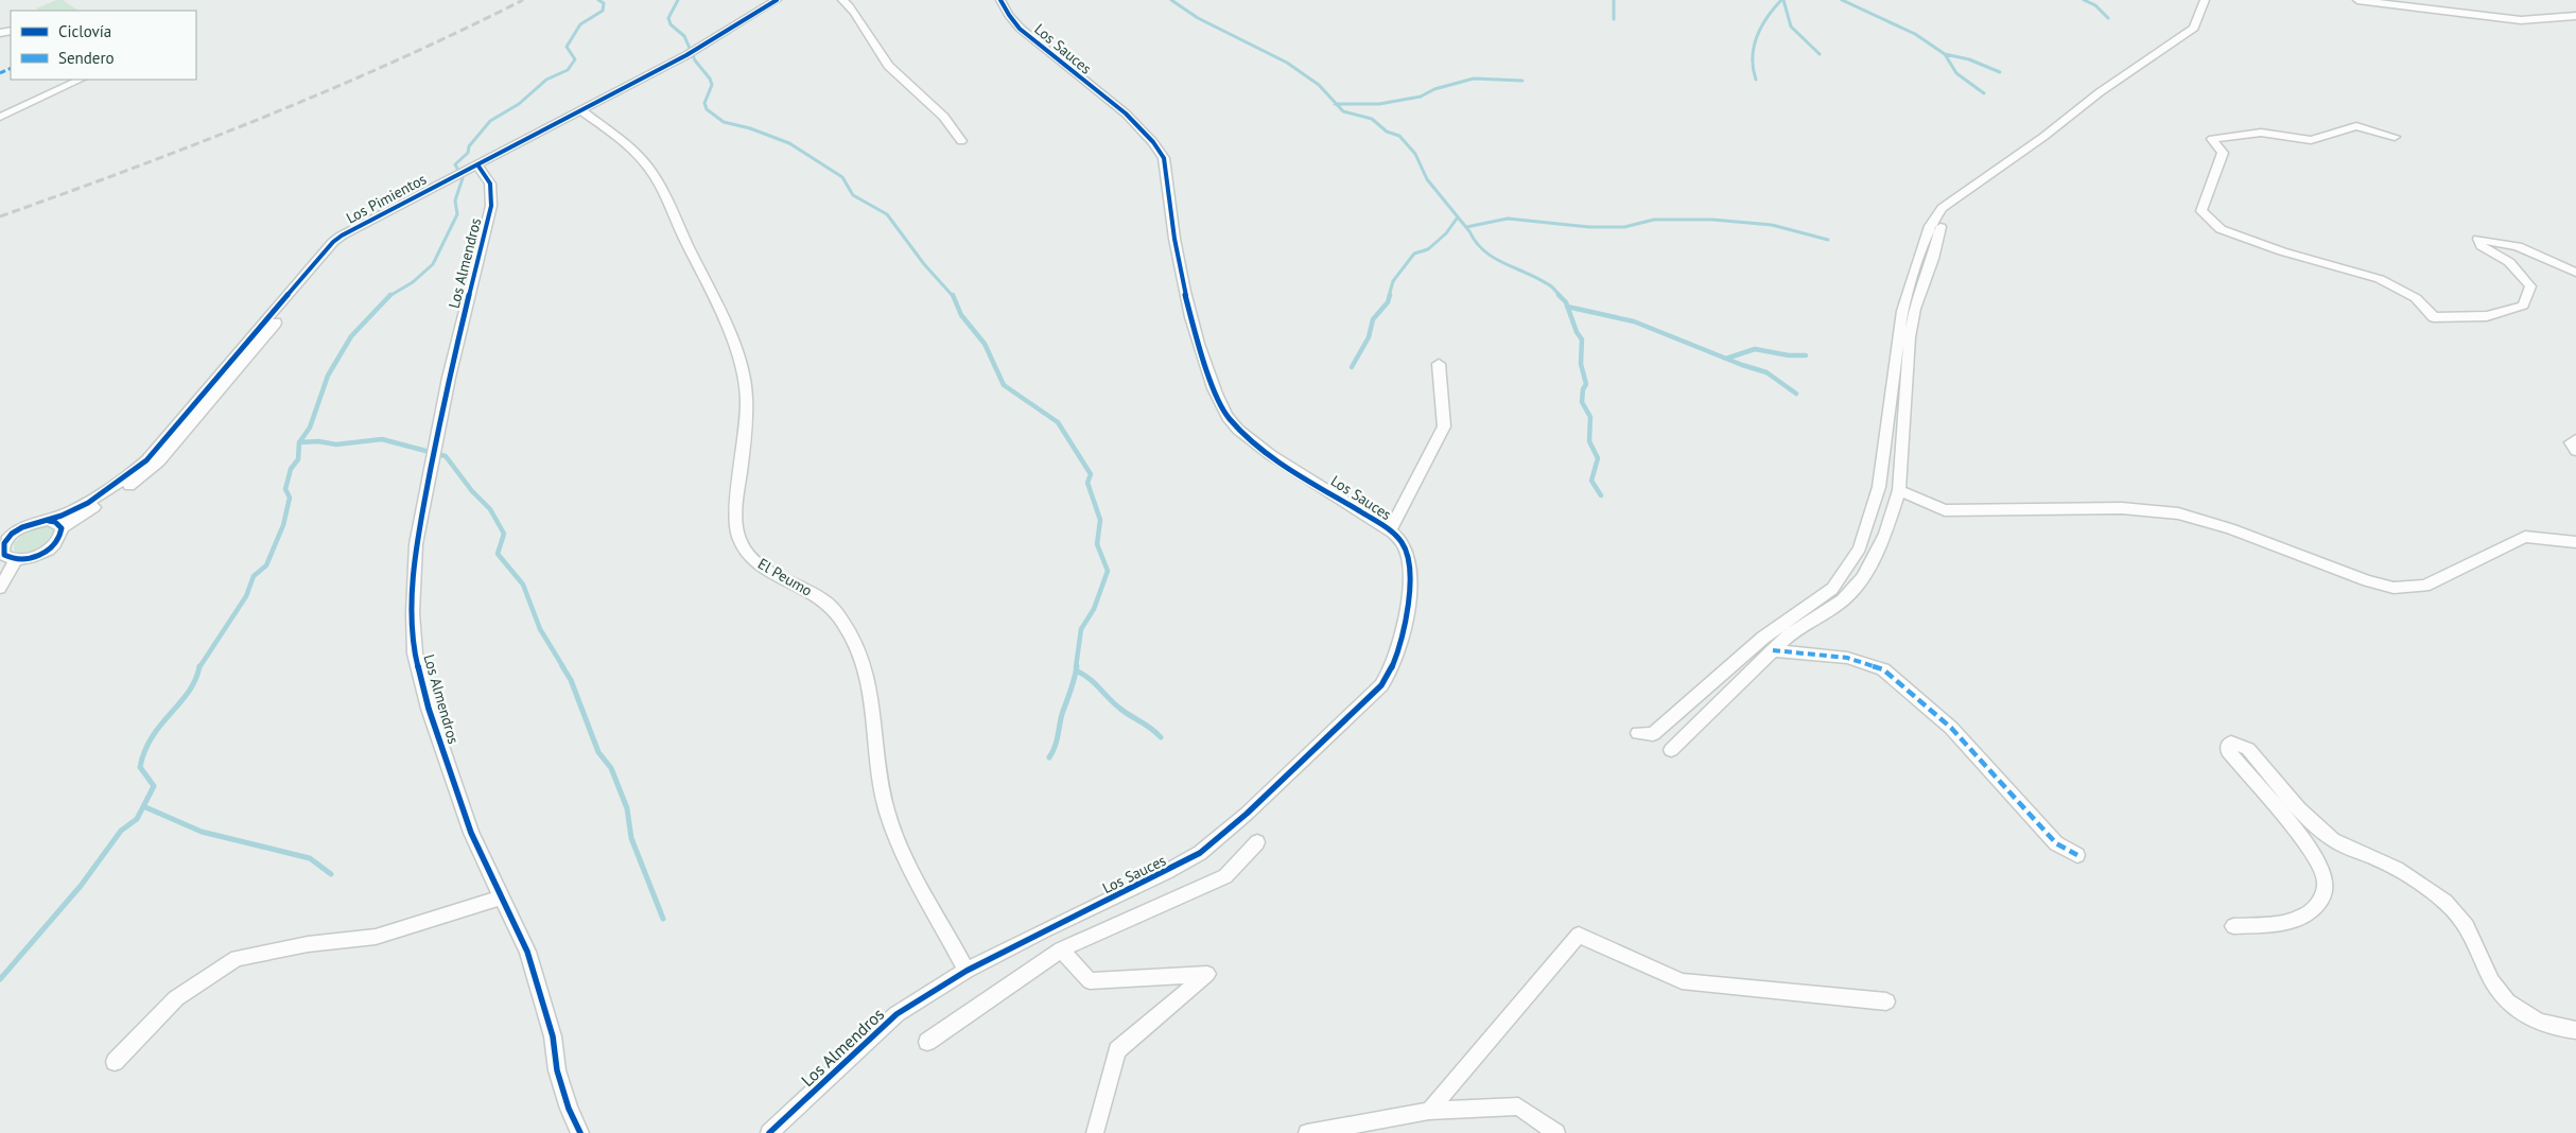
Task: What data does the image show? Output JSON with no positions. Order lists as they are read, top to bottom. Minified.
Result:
{"streets":{"street":["Los Sauces","Los Pimientos","Los Almendros","El Peumo"]},"crossings":[["Los Sauces","Los Almendros"],["Los Sauces","El Peumo"],["Los Pimientos","Los Almendros"],["Los Pimientos","El Peumo"],["Los Almendros","El Peumo"]],"legend":["Ciclovía","Sendero"]}
